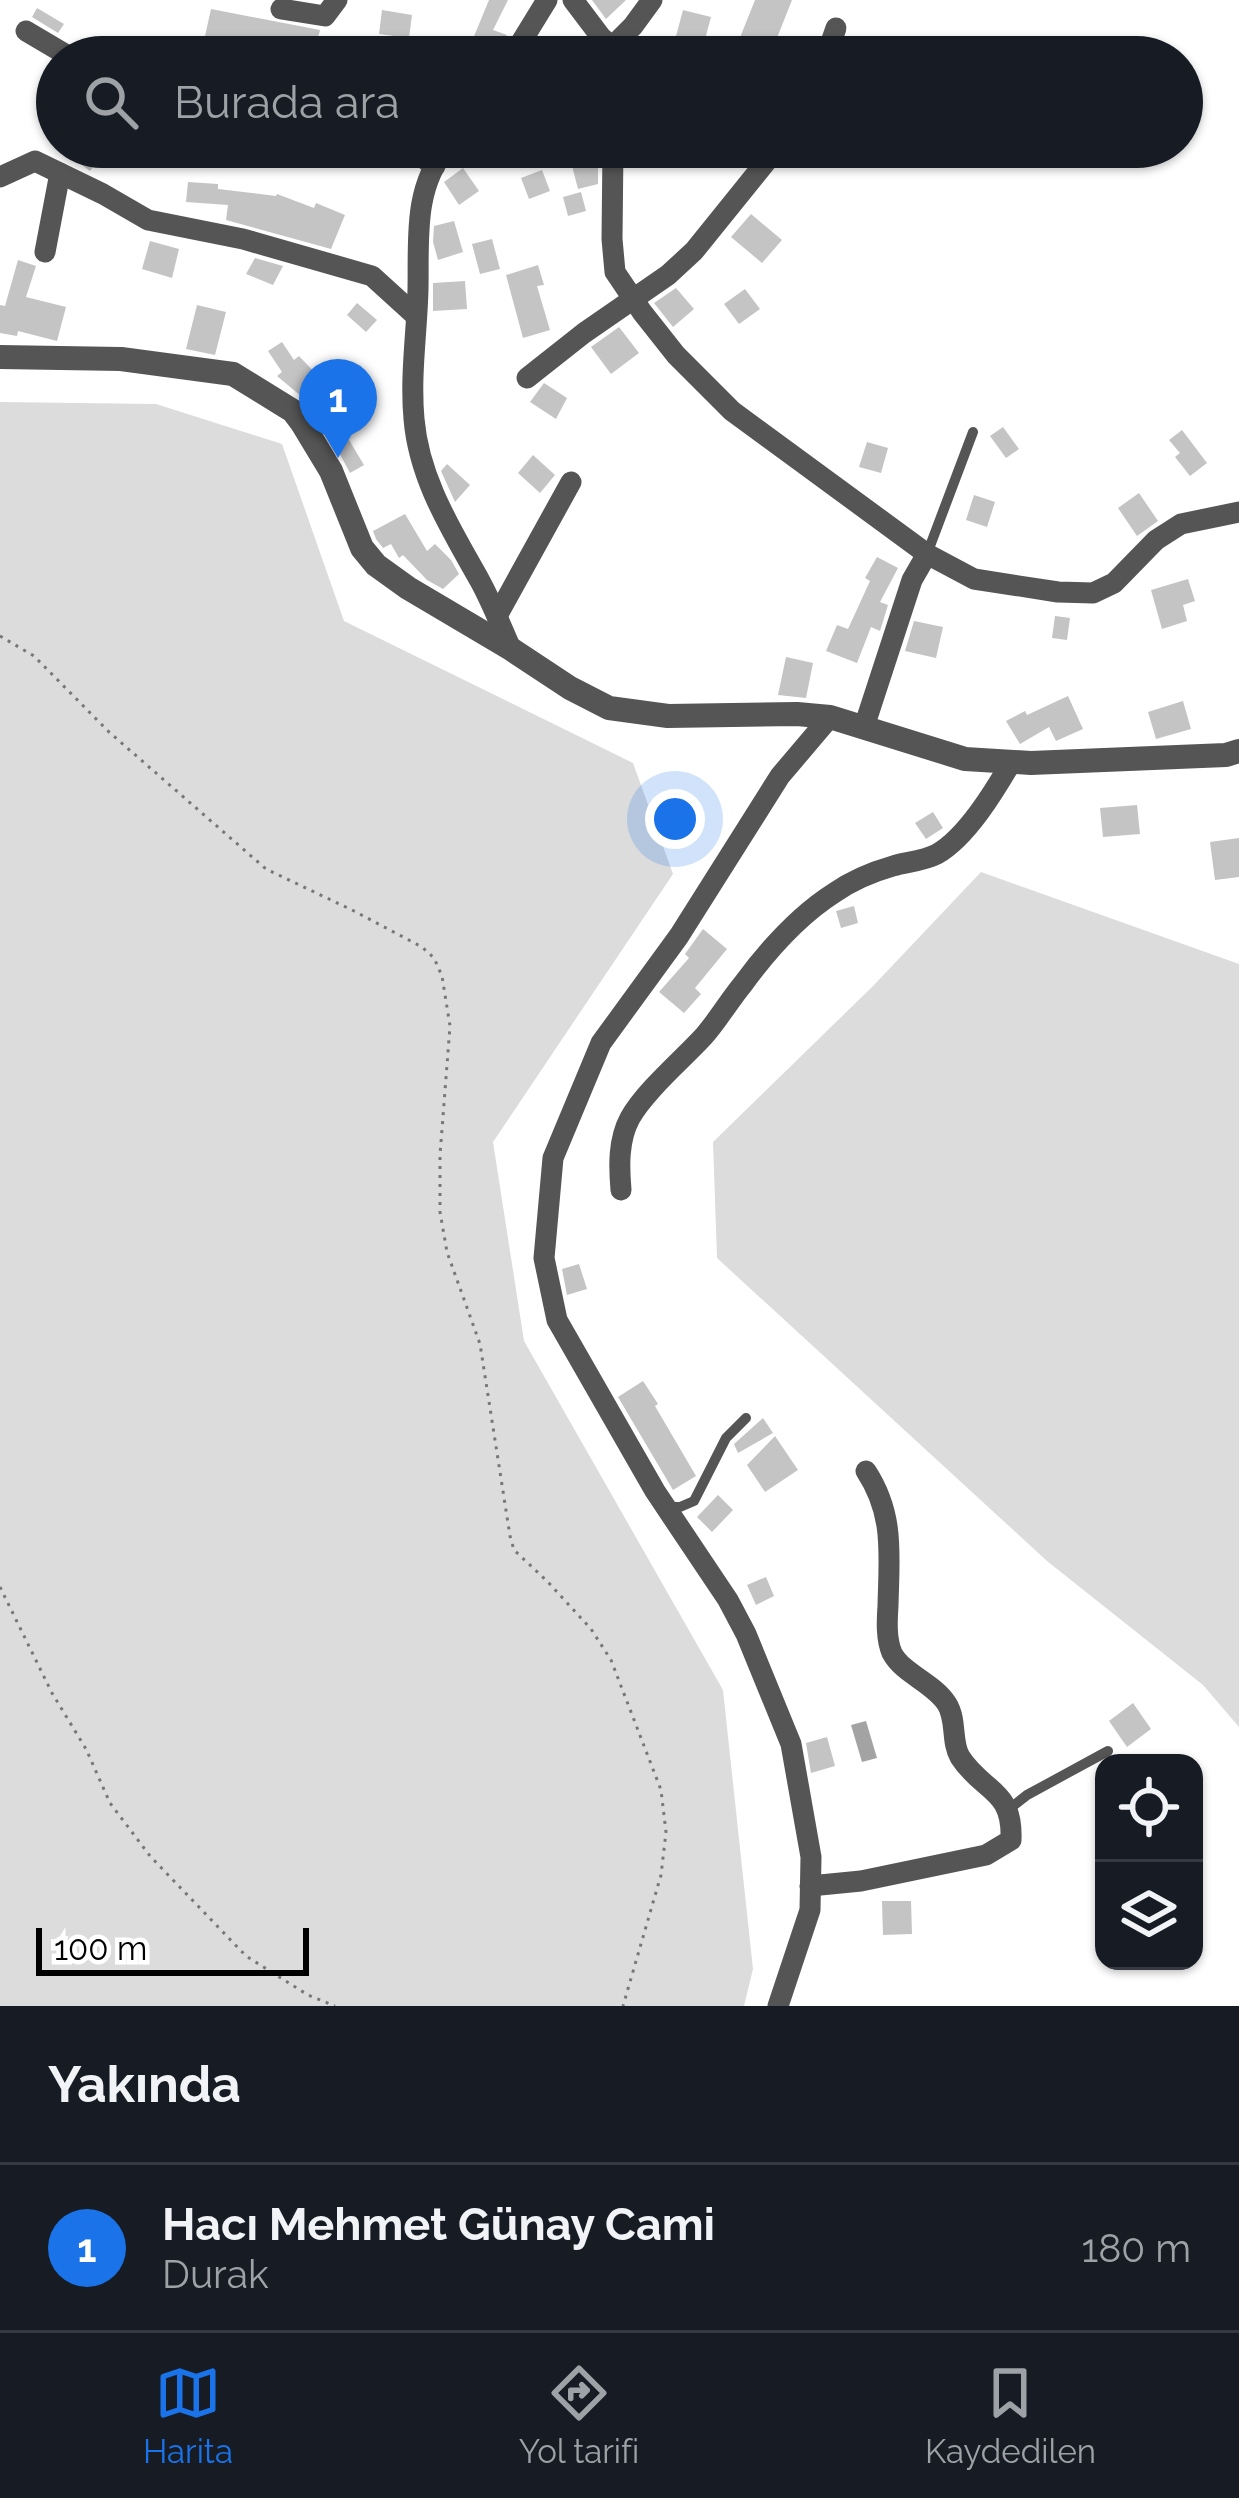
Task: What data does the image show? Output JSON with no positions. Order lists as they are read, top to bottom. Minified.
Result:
{"scale_bar":"100 m","page":{"search":"Burada ara","pins":"1","scale":"100 m","heading":"Yakında","list":[{"mark":"1","name":"Hacı Mehmet Günay Cami","note":"Durak","value":"180 m"}],"nav":["Harita","Yol tarifi","Kaydedilen"]}}
